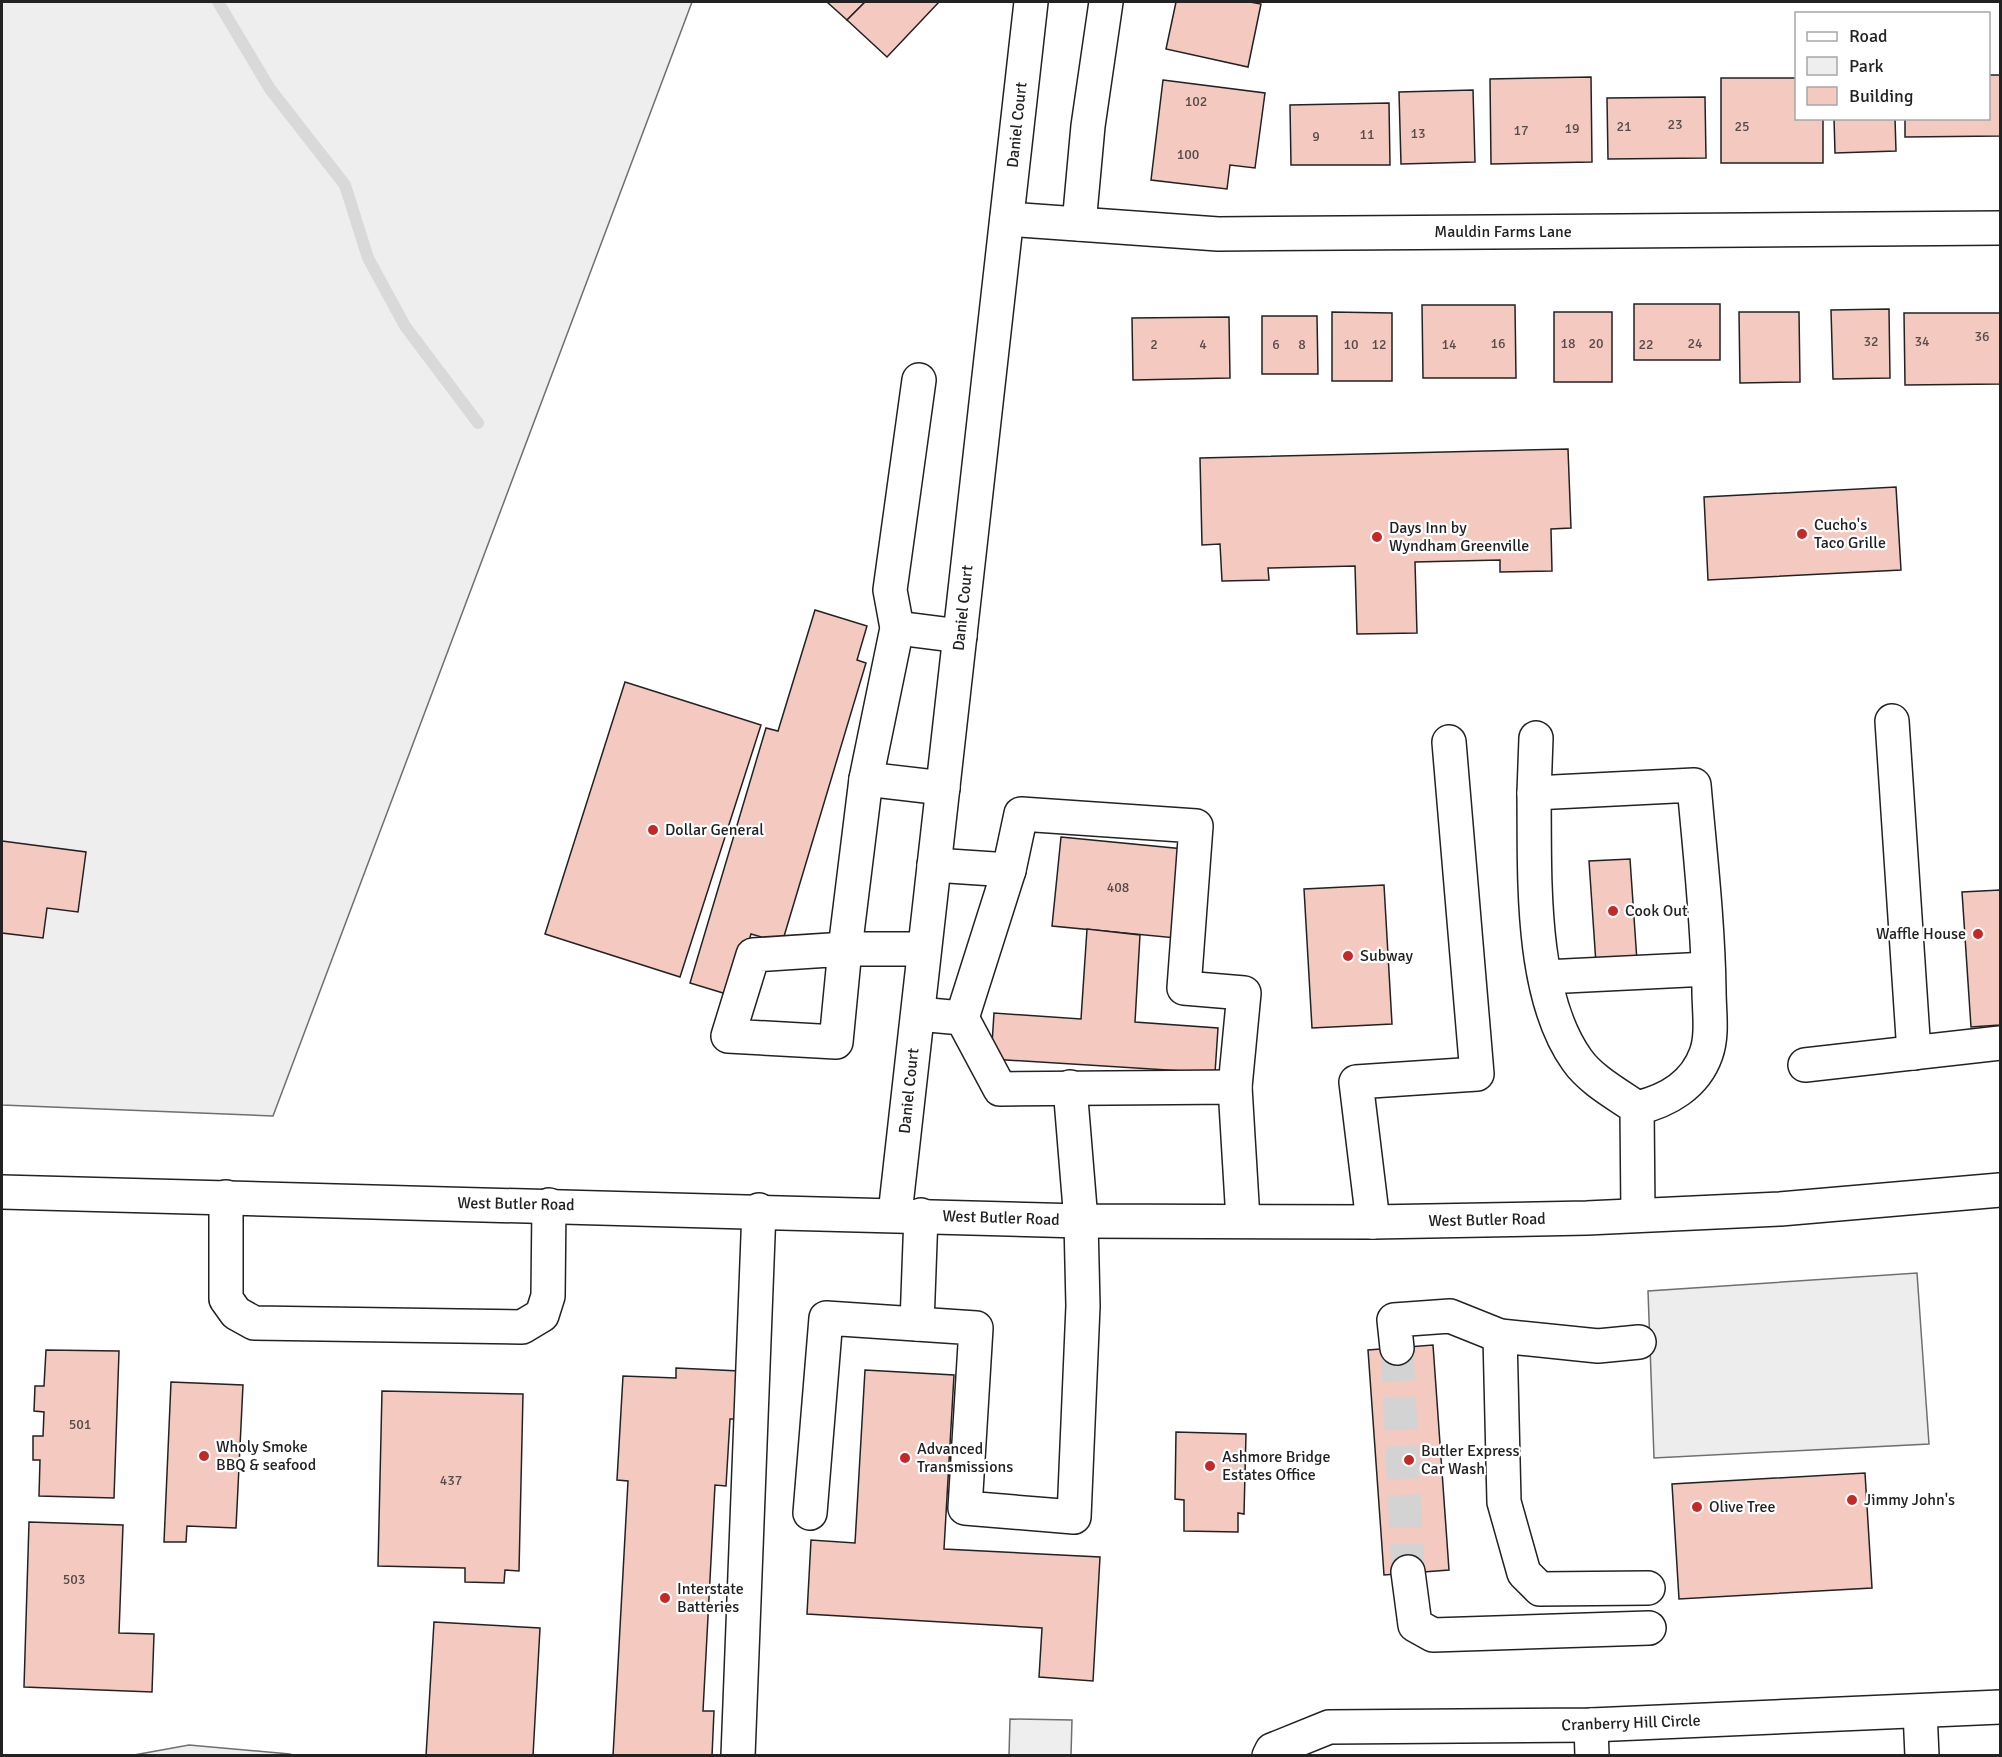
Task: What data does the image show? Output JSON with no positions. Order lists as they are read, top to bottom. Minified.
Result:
{"streets":{"street":["Daniel Court","Mauldin Farms Lane","West Butler Road","Cranberry Hill Circle"]},"crossings":[["Daniel Court","Mauldin Farms Lane"],["Daniel Court","West Butler Road"]],"places":["Cucho's Taco Grille","Days Inn by Wyndham Greenville","Dollar General","Cook Out","Waffle House","Subway","Wholy Smoke BBQ & seafood","Advanced Transmissions","Butler Express Car Wash","Ashmore Bridge Estates Office","Jimmy John's","Olive Tree","Interstate Batteries"],"house_numbers":["102","23","21","25","19","17","13","11","9","100","36","32","34","16","18","20","24","2","4","6","8","10","12","14","22","408","501","437","503"],"legend":["Road","Park","Building"]}
